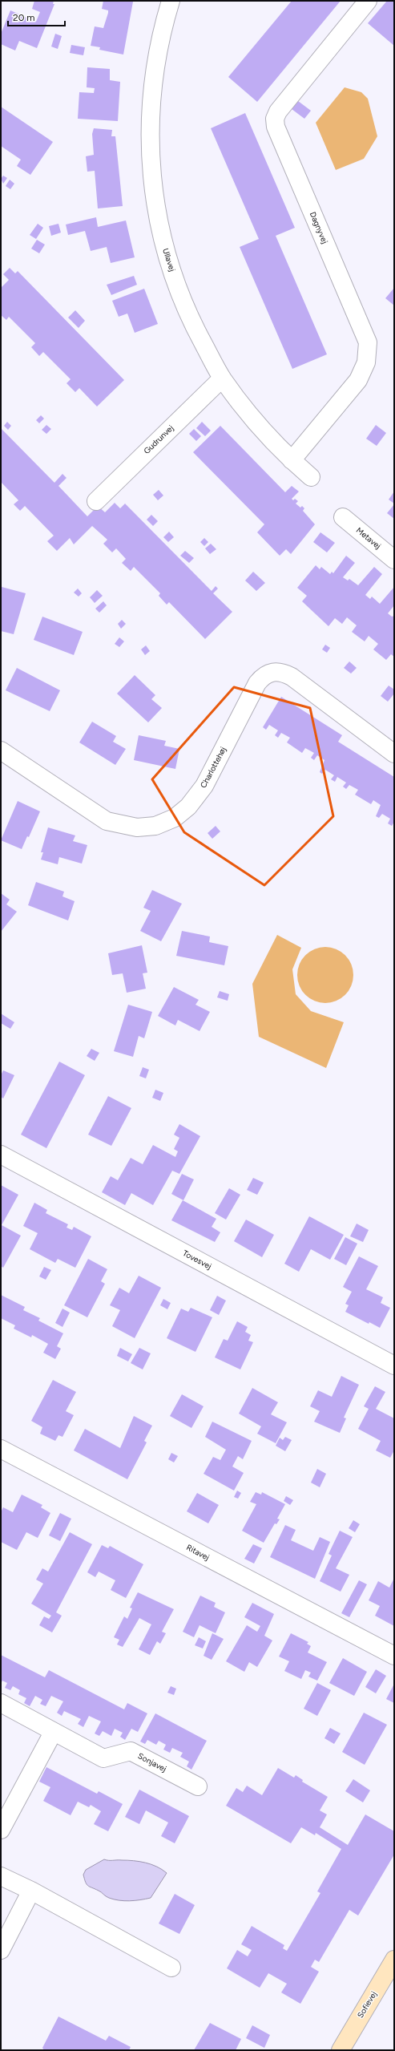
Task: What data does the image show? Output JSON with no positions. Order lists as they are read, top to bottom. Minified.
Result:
{"streets":{"street":["Dagnyvej","Ullavej","Gudrunvej","Metavej","Charlottehøj","Tovesvej","Ritavej","Sonjavej","Sofievej"]},"crossings":[["Dagnyvej","Ullavej"],["Ullavej","Gudrunvej"]],"scale_bar":"20 m"}
